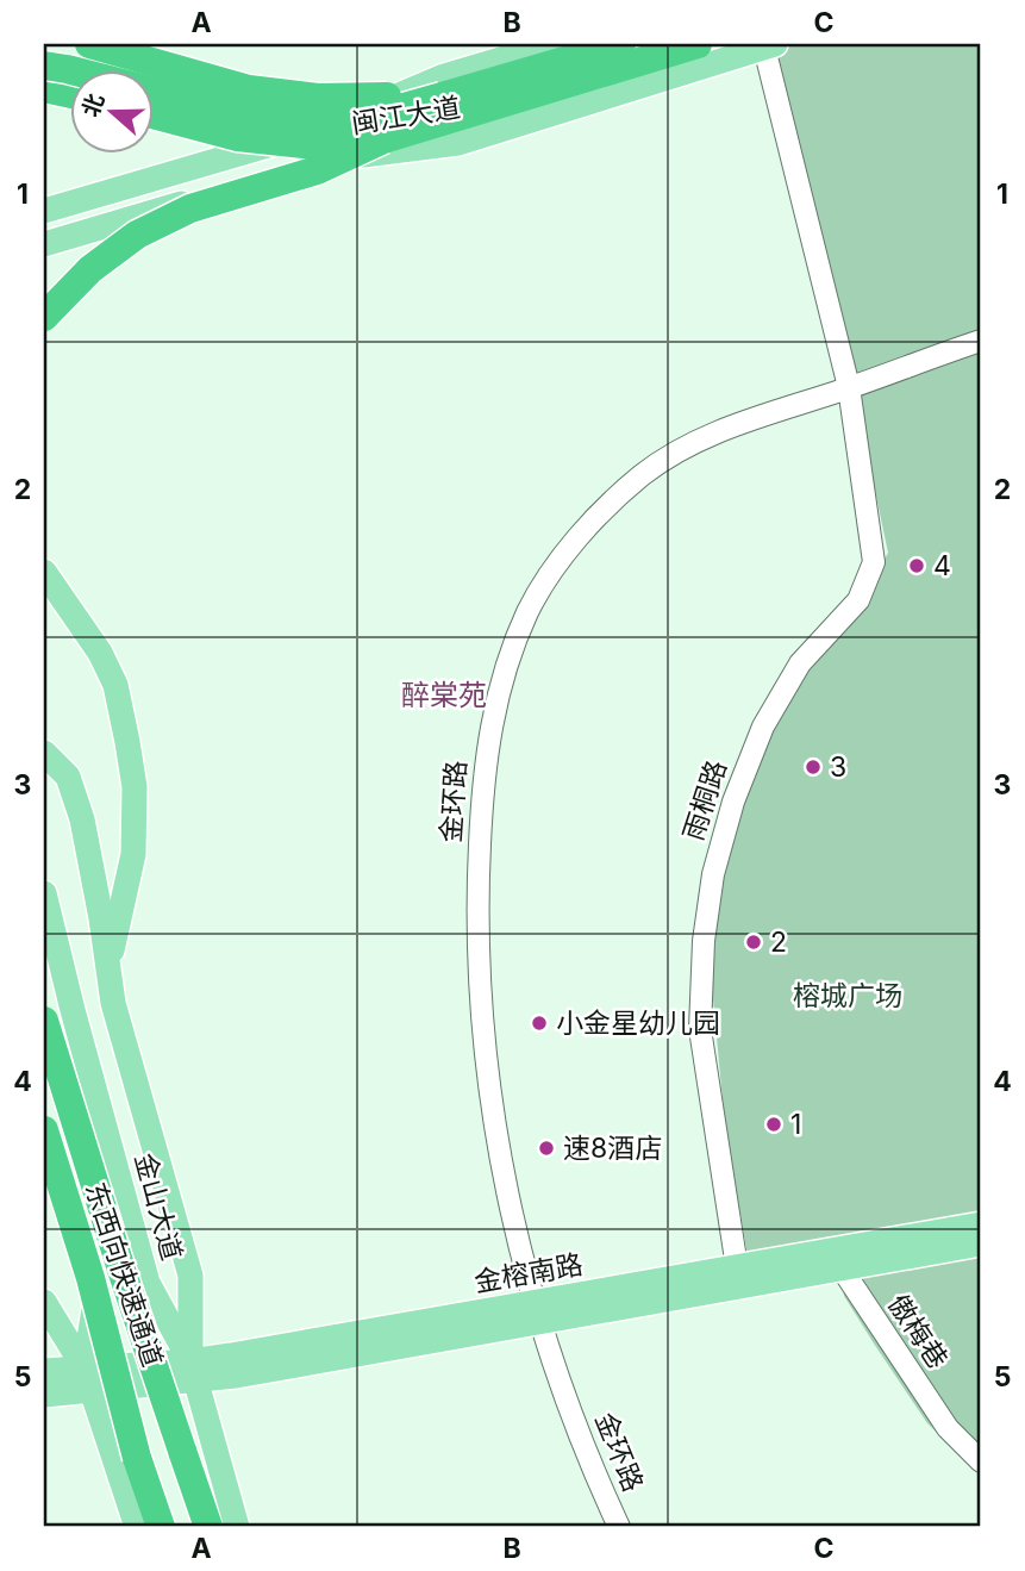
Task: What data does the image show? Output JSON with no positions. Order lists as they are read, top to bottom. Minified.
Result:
{"streets":{"highway":["东西向快速通道"],"main road":["闽江大道","金山大道","金榕南路"],"street":["雨桐路","金环路","傲梅巷"]},"crossings":[["闽江大道","雨桐路"],["雨桐路","金环路"],["雨桐路","金榕南路"],["金环路","金榕南路"],["金山大道","金榕南路"],["金榕南路","傲梅巷"]],"districts":["醉棠苑"],"parks":["榕城广场"],"places":["4","3","2","小金星幼儿园","1","速8酒店"],"north":"left","grid":{"columns":["A","B","C"],"rows":["1","2","3","4","5"]}}
